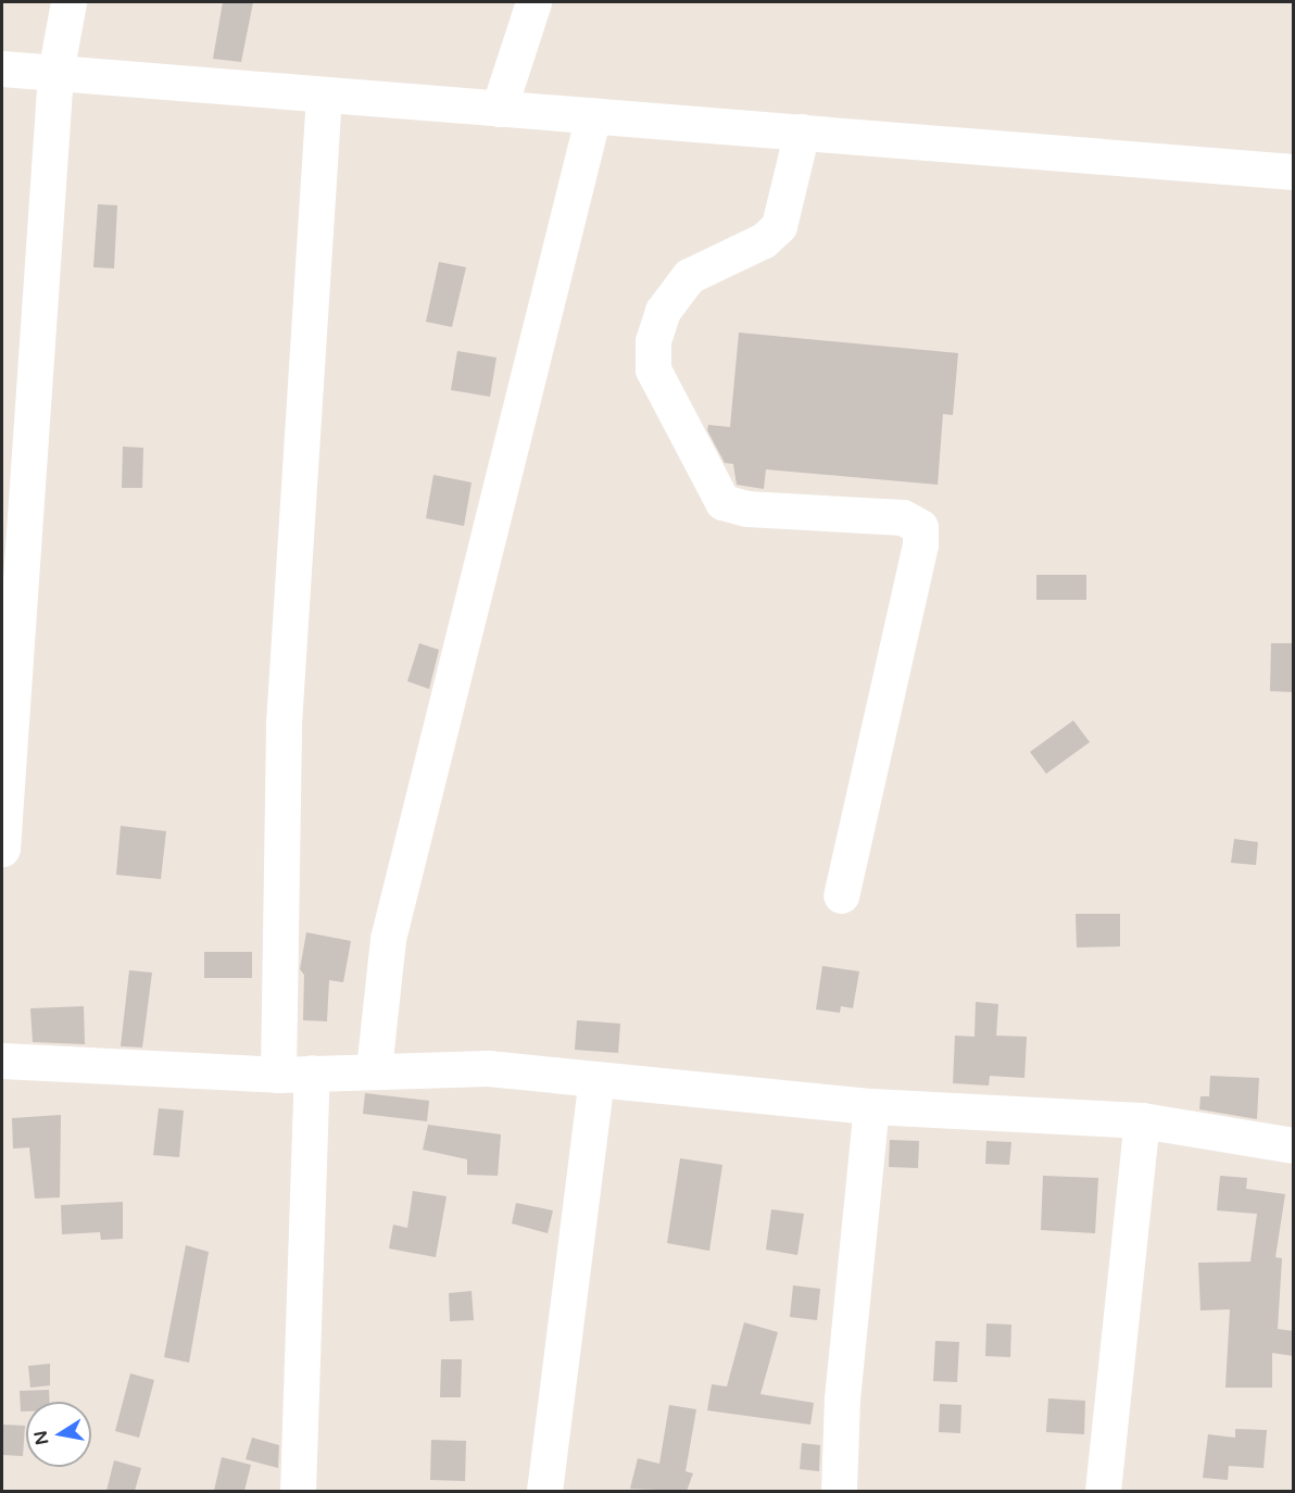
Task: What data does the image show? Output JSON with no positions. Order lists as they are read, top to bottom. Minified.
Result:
{"north":"left"}
